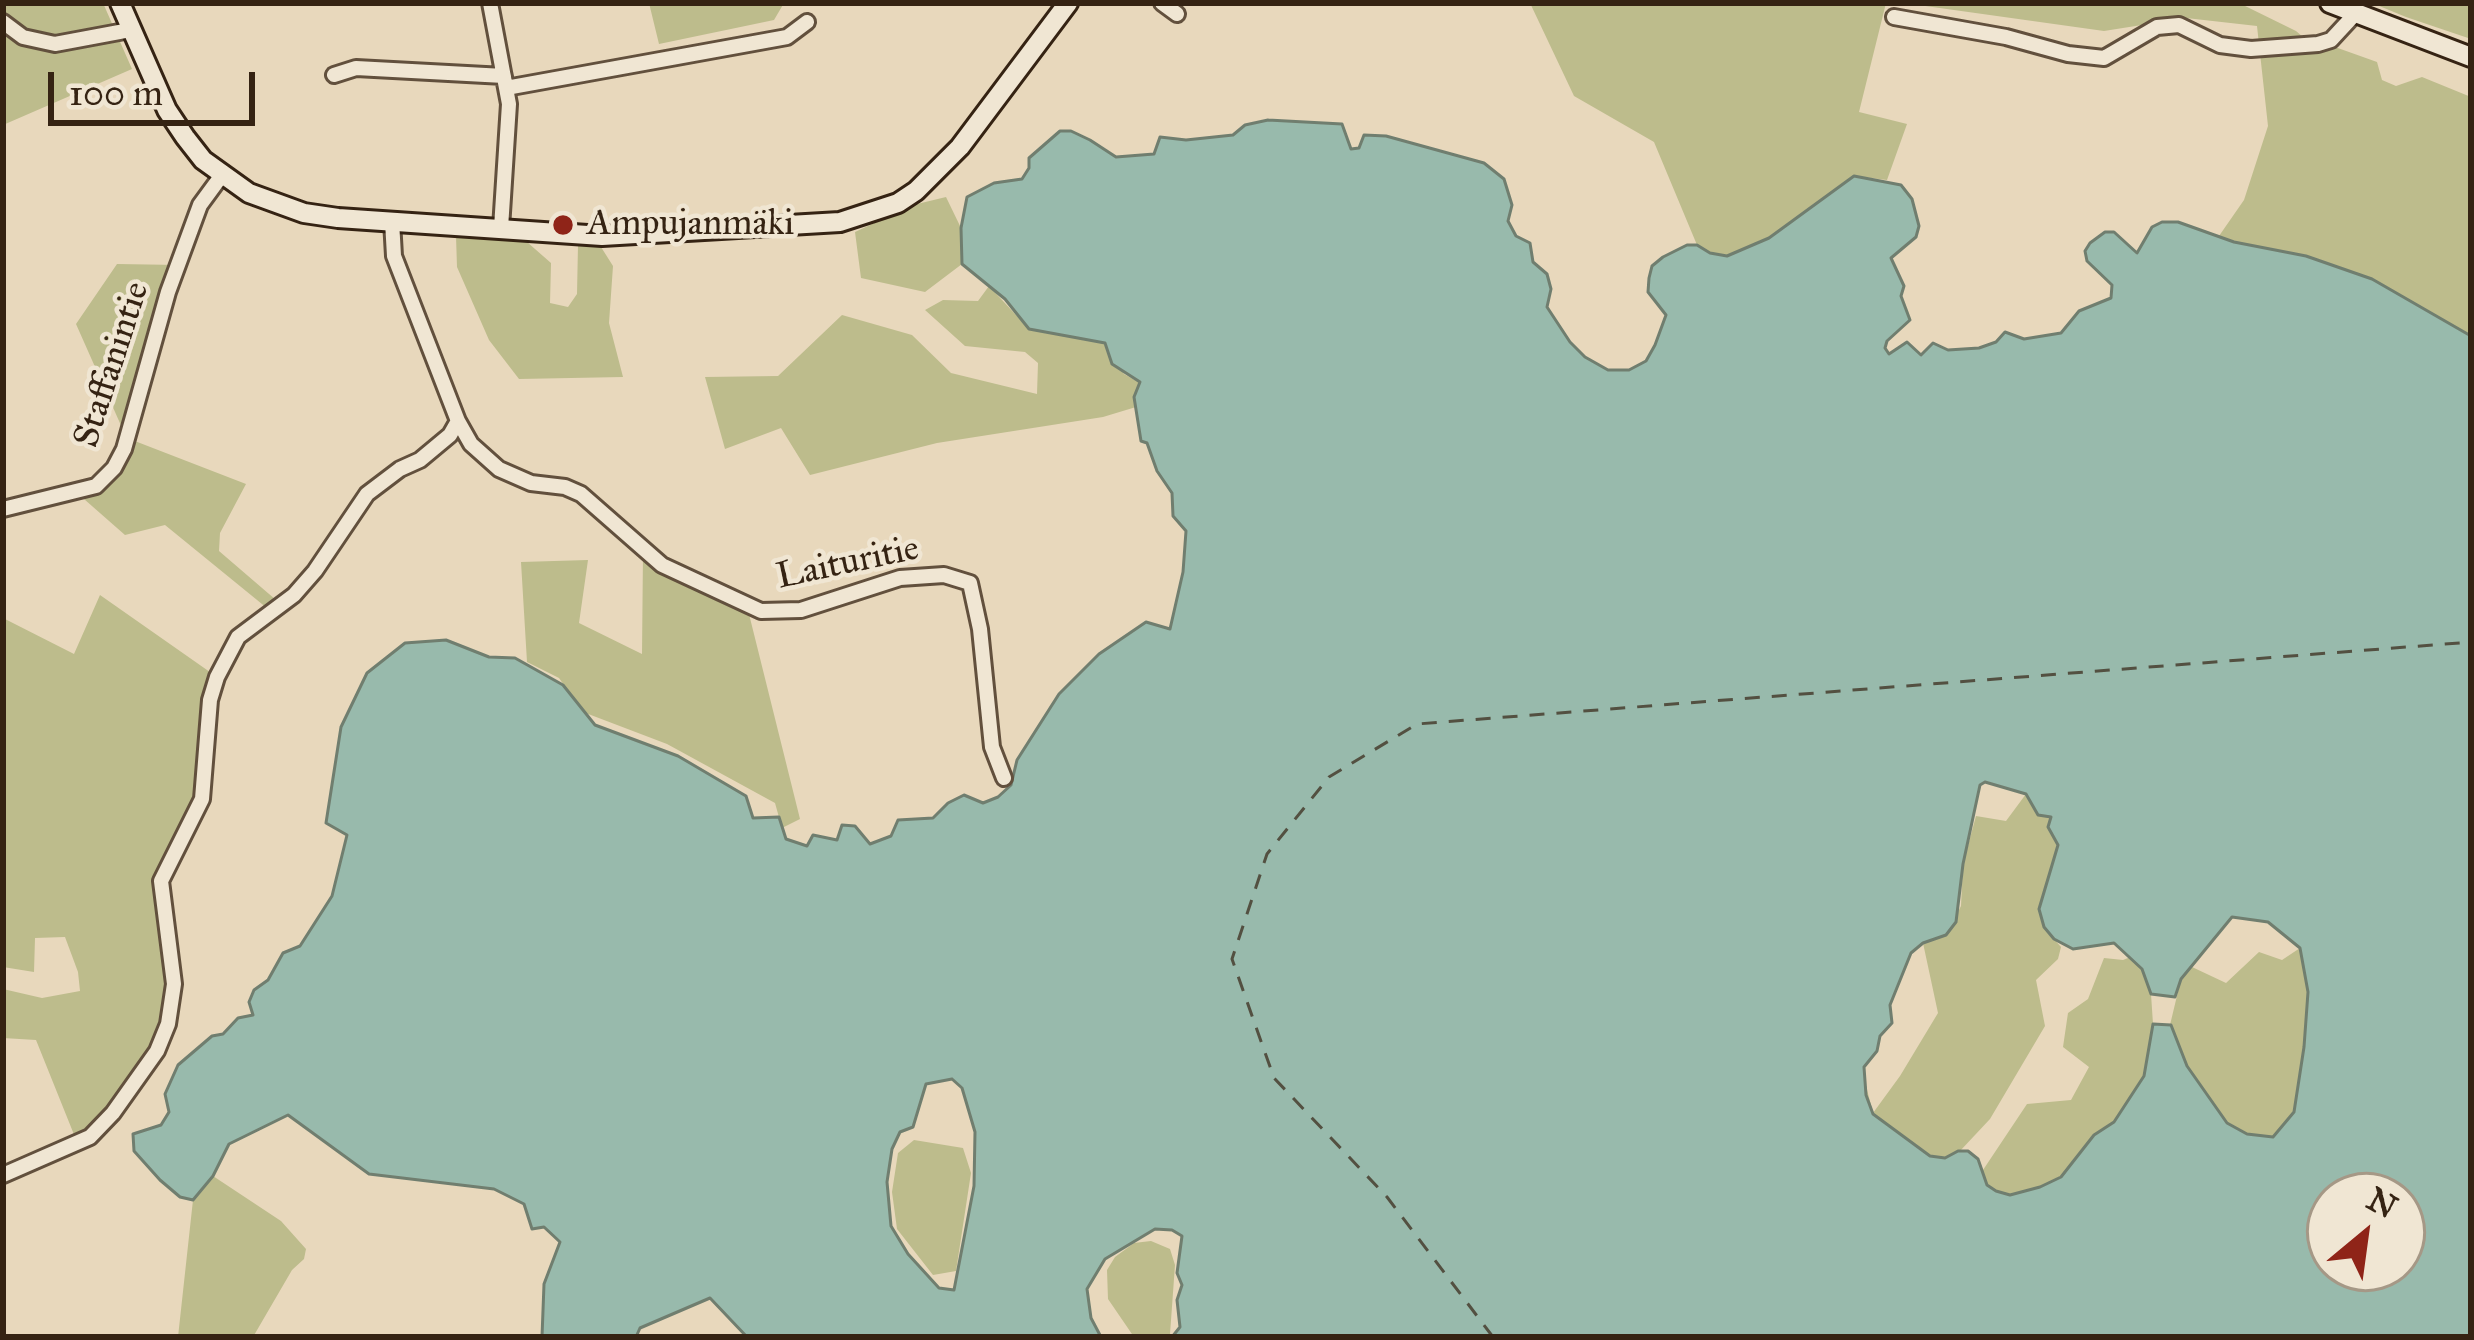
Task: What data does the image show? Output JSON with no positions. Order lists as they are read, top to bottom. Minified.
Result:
{"streets":{"street":["Staffanintie","Laituritie"]},"places":["Ampujanmäki"],"scale_bar":"100 m","north":"top right"}
